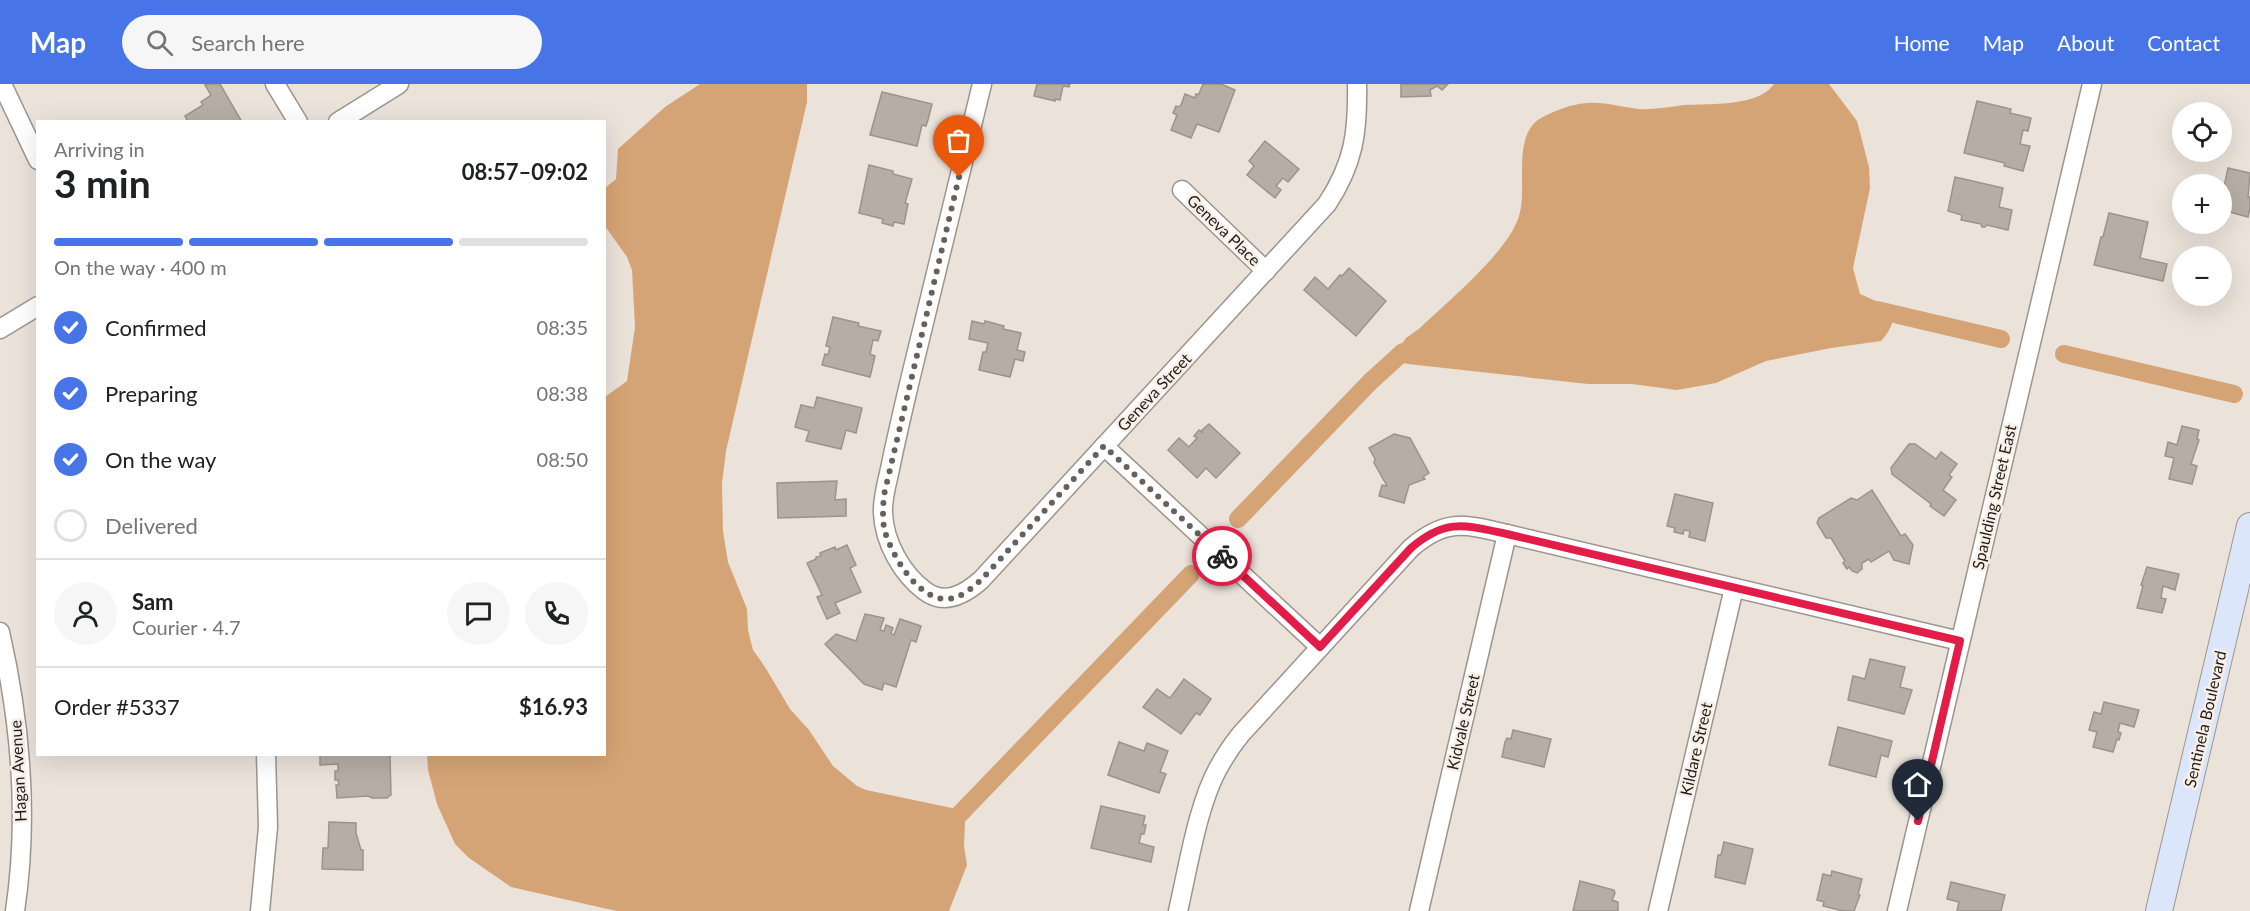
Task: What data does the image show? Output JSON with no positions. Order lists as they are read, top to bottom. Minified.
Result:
{"streets":{"street":["Geneva Place","Geneva Street","Spaulding Street East","Sentinela Boulevard","Kidvale Street","Kildare Street","Hagan Avenue"]},"crossings":[["Geneva Place","Geneva Street"]],"page":{"header":"Map","search":"Search here","nav":["Home","Map","About","Contact"],"map_buttons":["+","−"],"heading":["3 min","Arriving in","08:57–09:02"],"panel":["Sam","Courier · 4.7","Order #5337","$16.93"],"bar":"On the way · 400 m","list":[["Confirmed","08:35"],["Preparing","08:38"],["On the way","08:50"],"Delivered"]}}
